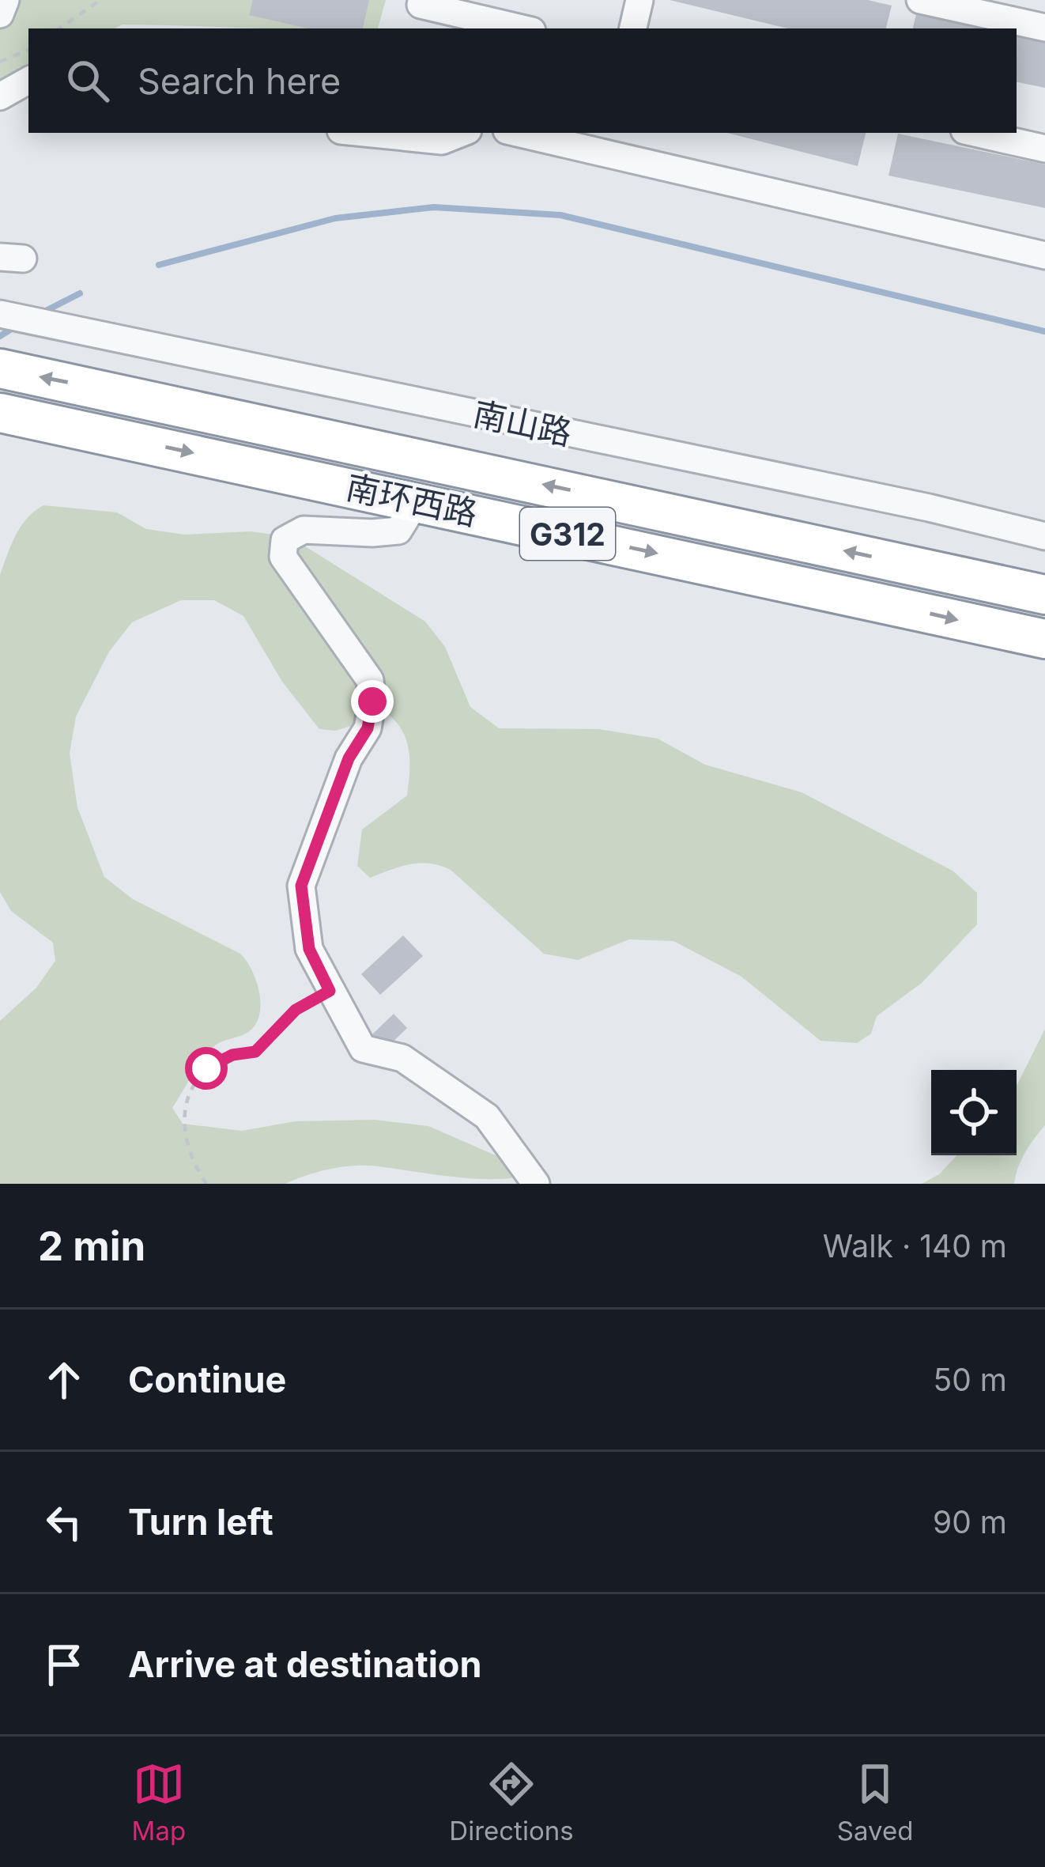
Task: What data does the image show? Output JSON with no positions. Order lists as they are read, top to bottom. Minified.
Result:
{"streets":{"highway":["南环西路","G312"],"street":["南山路"]},"page":{"search":"Search here","heading":["2 min","Walk · 140 m"],"list":[["Continue","50 m"],["Turn left","90 m"],"Arrive at destination"],"nav":["Map","Directions","Saved"]}}
